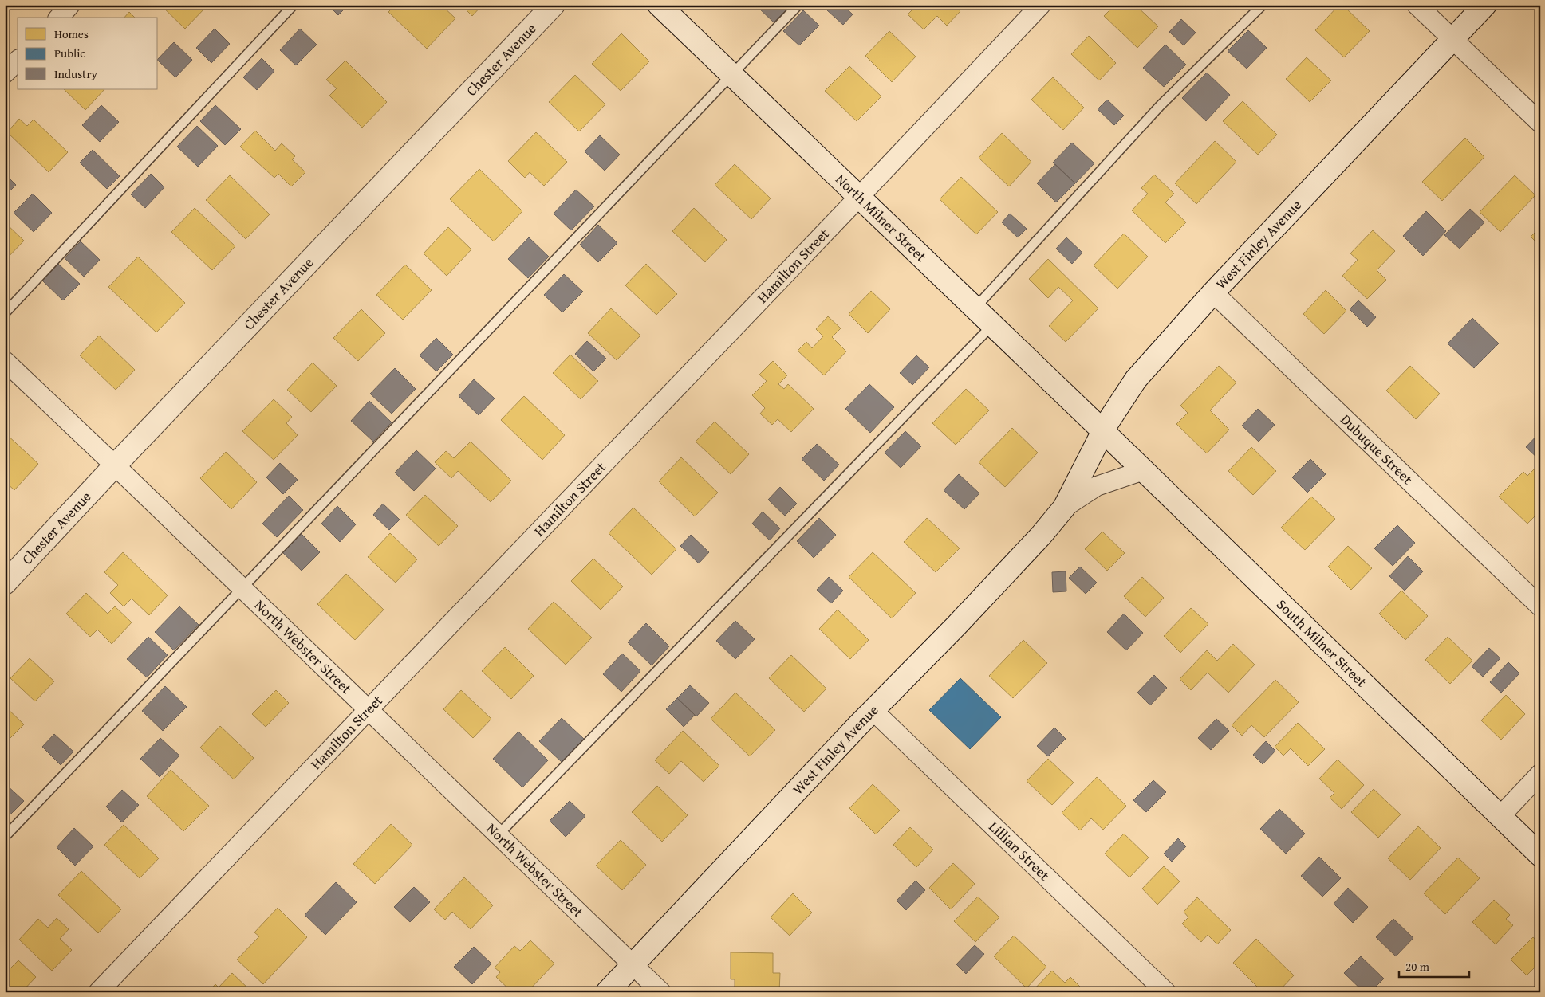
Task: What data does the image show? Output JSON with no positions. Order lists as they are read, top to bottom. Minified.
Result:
{"streets":{"main road":["Chester Avenue","North Milner Street","West Finley Avenue","South Milner Street"],"street":["Hamilton Street","Dubuque Street","North Webster Street","Lillian Street"]},"crossings":[["Chester Avenue","North Webster Street"],["North Milner Street","West Finley Avenue"],["North Milner Street","Hamilton Street"],["North Milner Street","South Milner Street"],["West Finley Avenue","Dubuque Street"],["West Finley Avenue","South Milner Street"],["West Finley Avenue","North Webster Street"],["West Finley Avenue","Lillian Street"],["Hamilton Street","North Webster Street"]],"legend":["Homes","Public","Industry"],"scale_bar":"20 m"}
